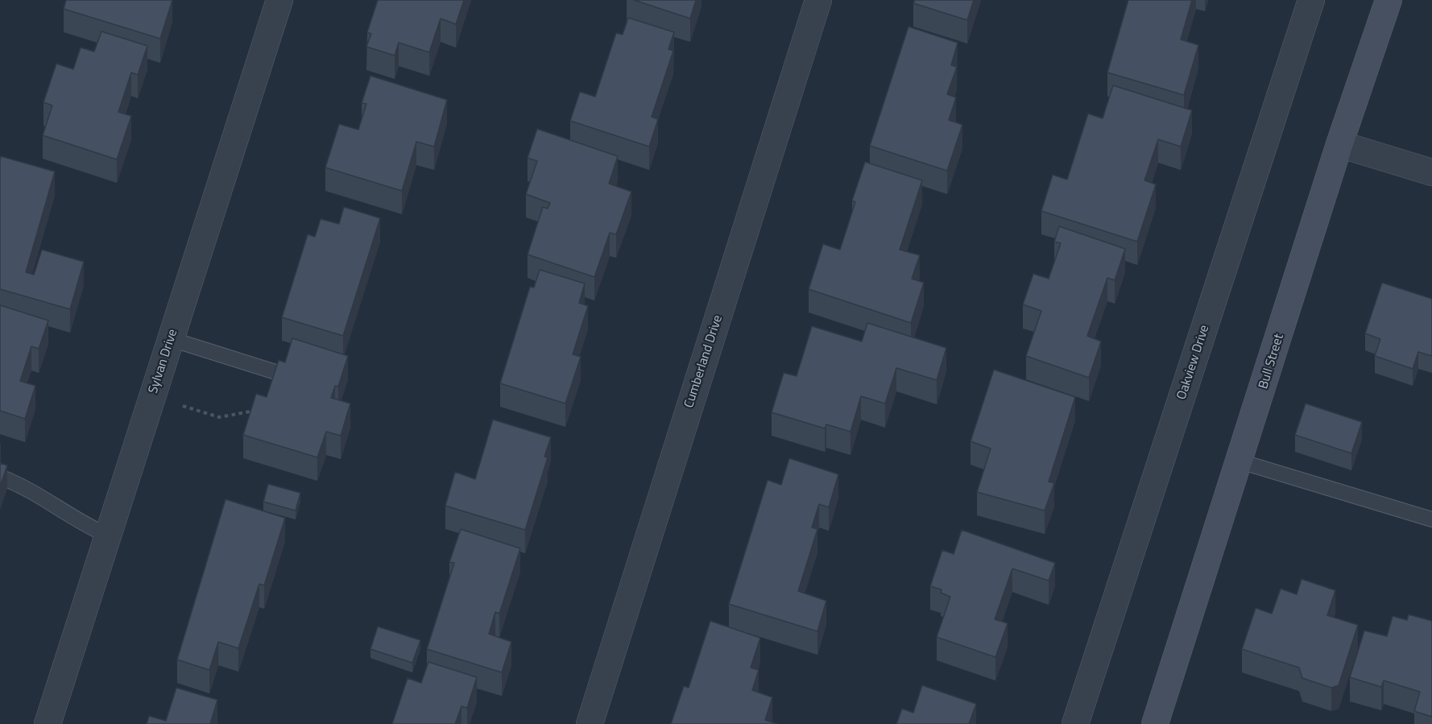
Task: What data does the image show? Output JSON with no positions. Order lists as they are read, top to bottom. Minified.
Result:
{"streets":{"street":["Sylvan Drive","Cumberland Drive","Bull Street","Oakview Drive"]}}
